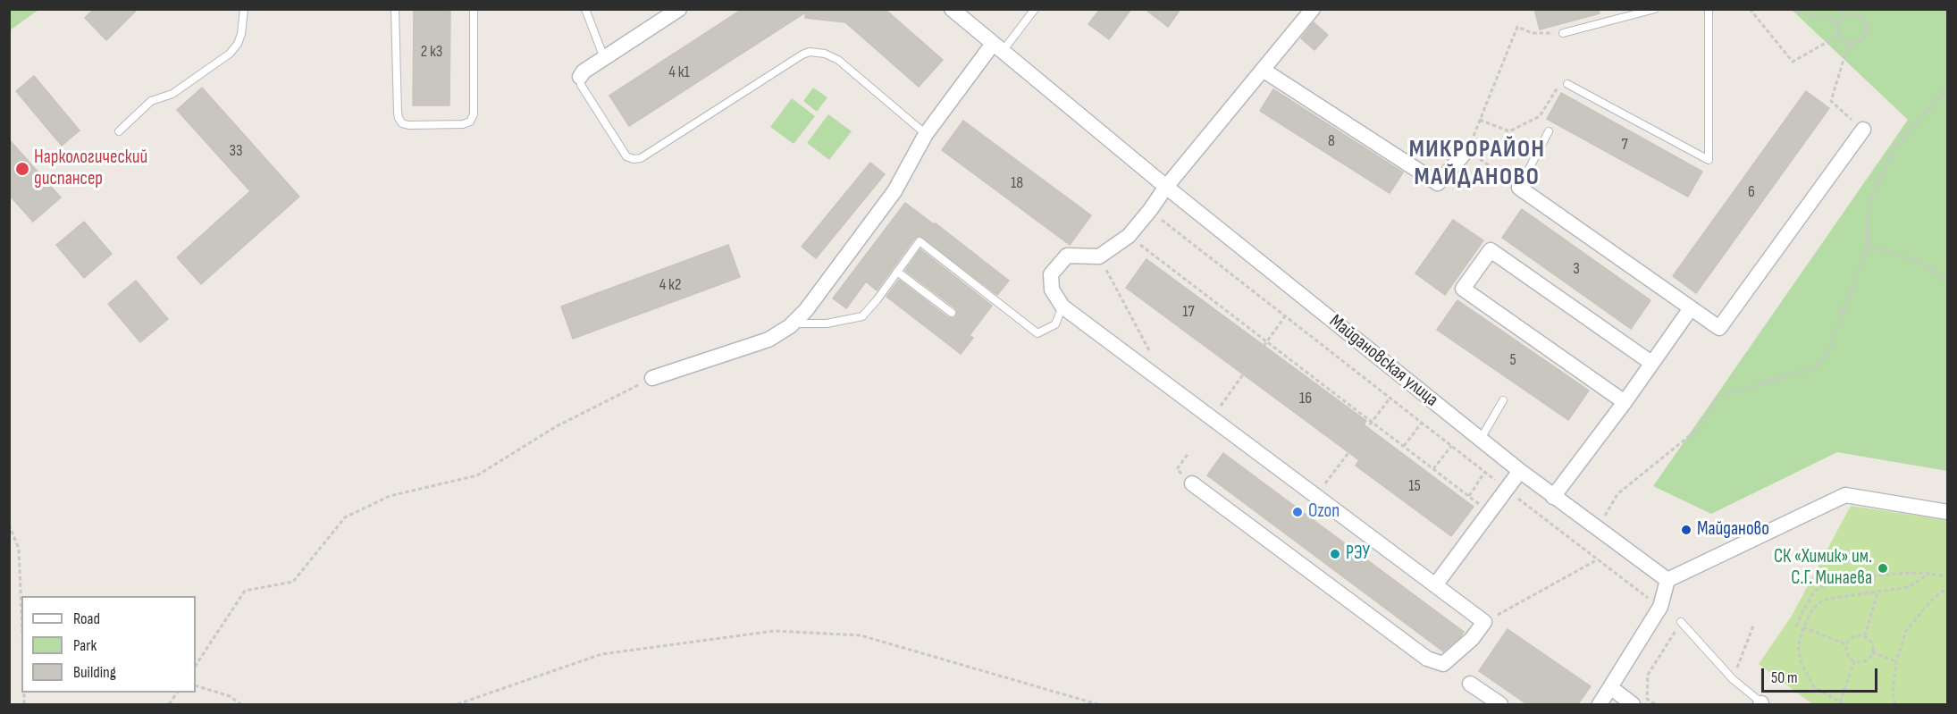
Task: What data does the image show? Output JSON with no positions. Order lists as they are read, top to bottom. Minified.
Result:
{"streets":{"street":["Майдановская улица"]},"districts":["МИКРОРАЙОН МАЙДАНОВО"],"places":["Наркологический диспансер","Ozon","Майданово","РЭУ","СК «Химик» им. С.Г. Минаева"],"house_numbers":["2 к3","4 к1","8","7","33","18","6","3","4 к2","17","5","16","15"],"legend":["Road","Park","Building"],"scale_bar":"50 m"}
